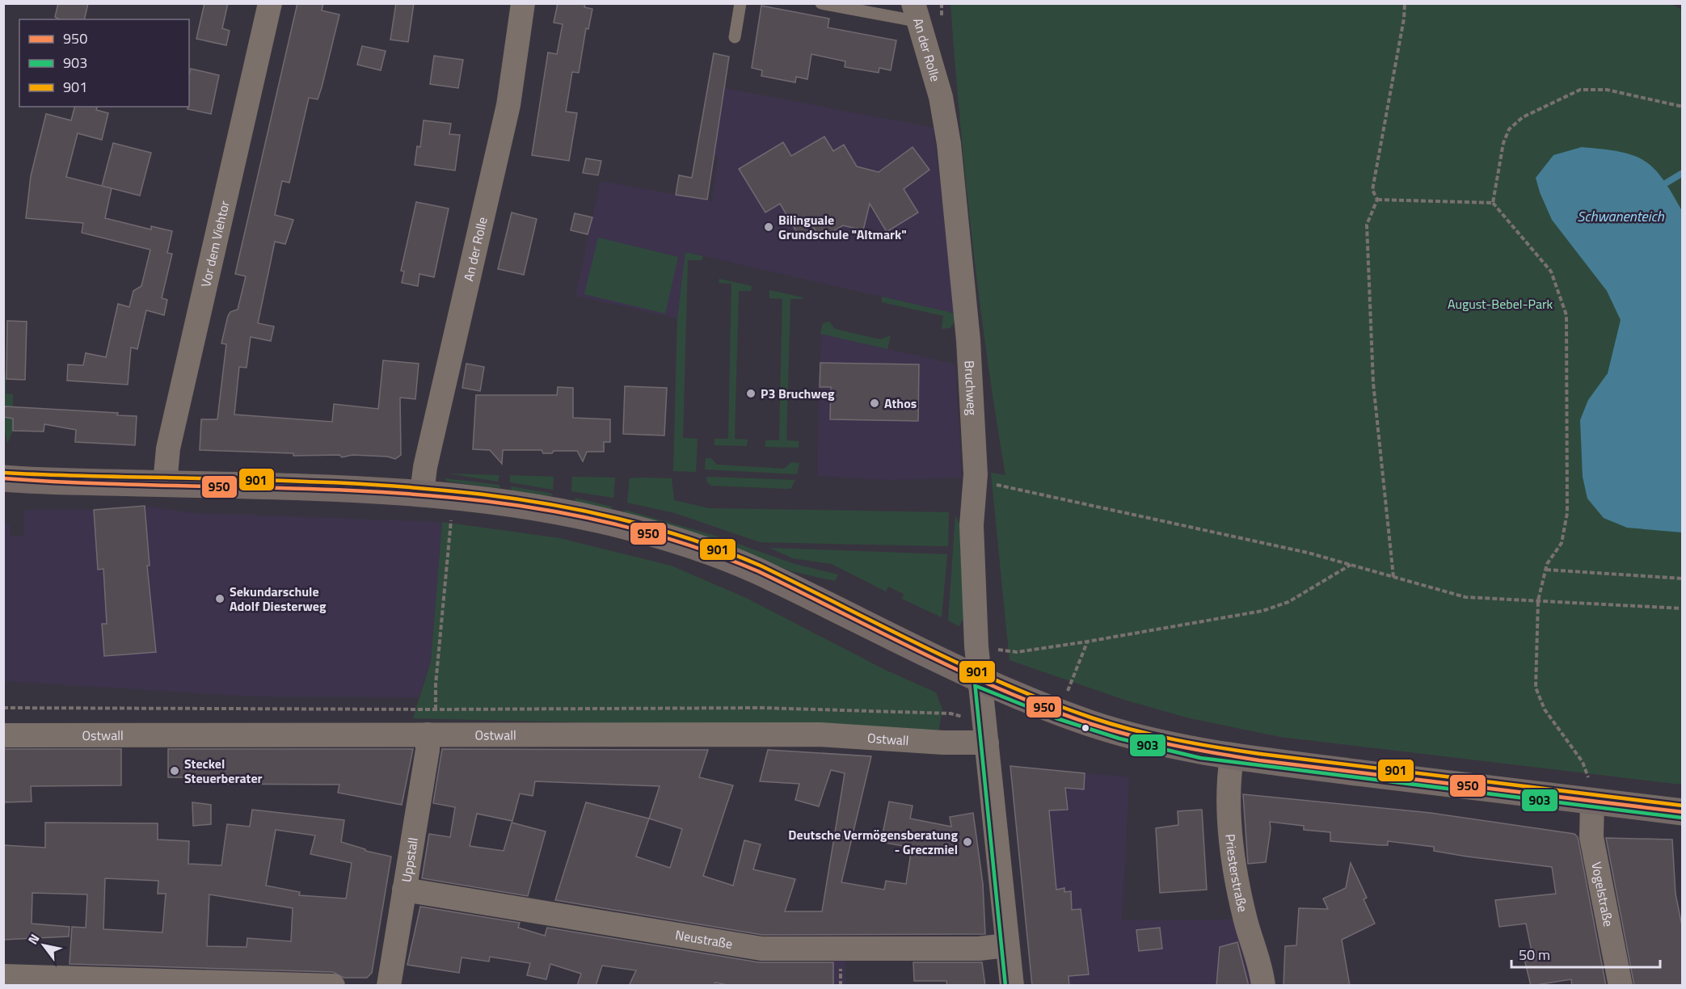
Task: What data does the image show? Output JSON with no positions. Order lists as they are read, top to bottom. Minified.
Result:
{"streets":{"street":["An der Rolle","Vor dem Viehtor","Bruchweg","Ostwall","Uppstall","Priesterstraße","Vogelstraße","Neustraße"]},"crossings":[["An der Rolle","Bruchweg"],["Bruchweg","Ostwall"],["Bruchweg","Neustraße"],["Ostwall","Uppstall"],["Uppstall","Neustraße"]],"water":["Schwanenteich"],"parks":["August-Bebel-Park"],"places":["Bilinguale Grundschule \"Altmark\"","P3 Bruchweg","Athos","Sekundarschule Adolf Diesterweg","Steckel Steuerberater","Deutsche Vermögensberatung - Greczmiel"],"lines":["transit line 901","transit line 950","transit line 903"],"legend":["950","903","901"],"scale_bar":"50 m","north":"top left"}
